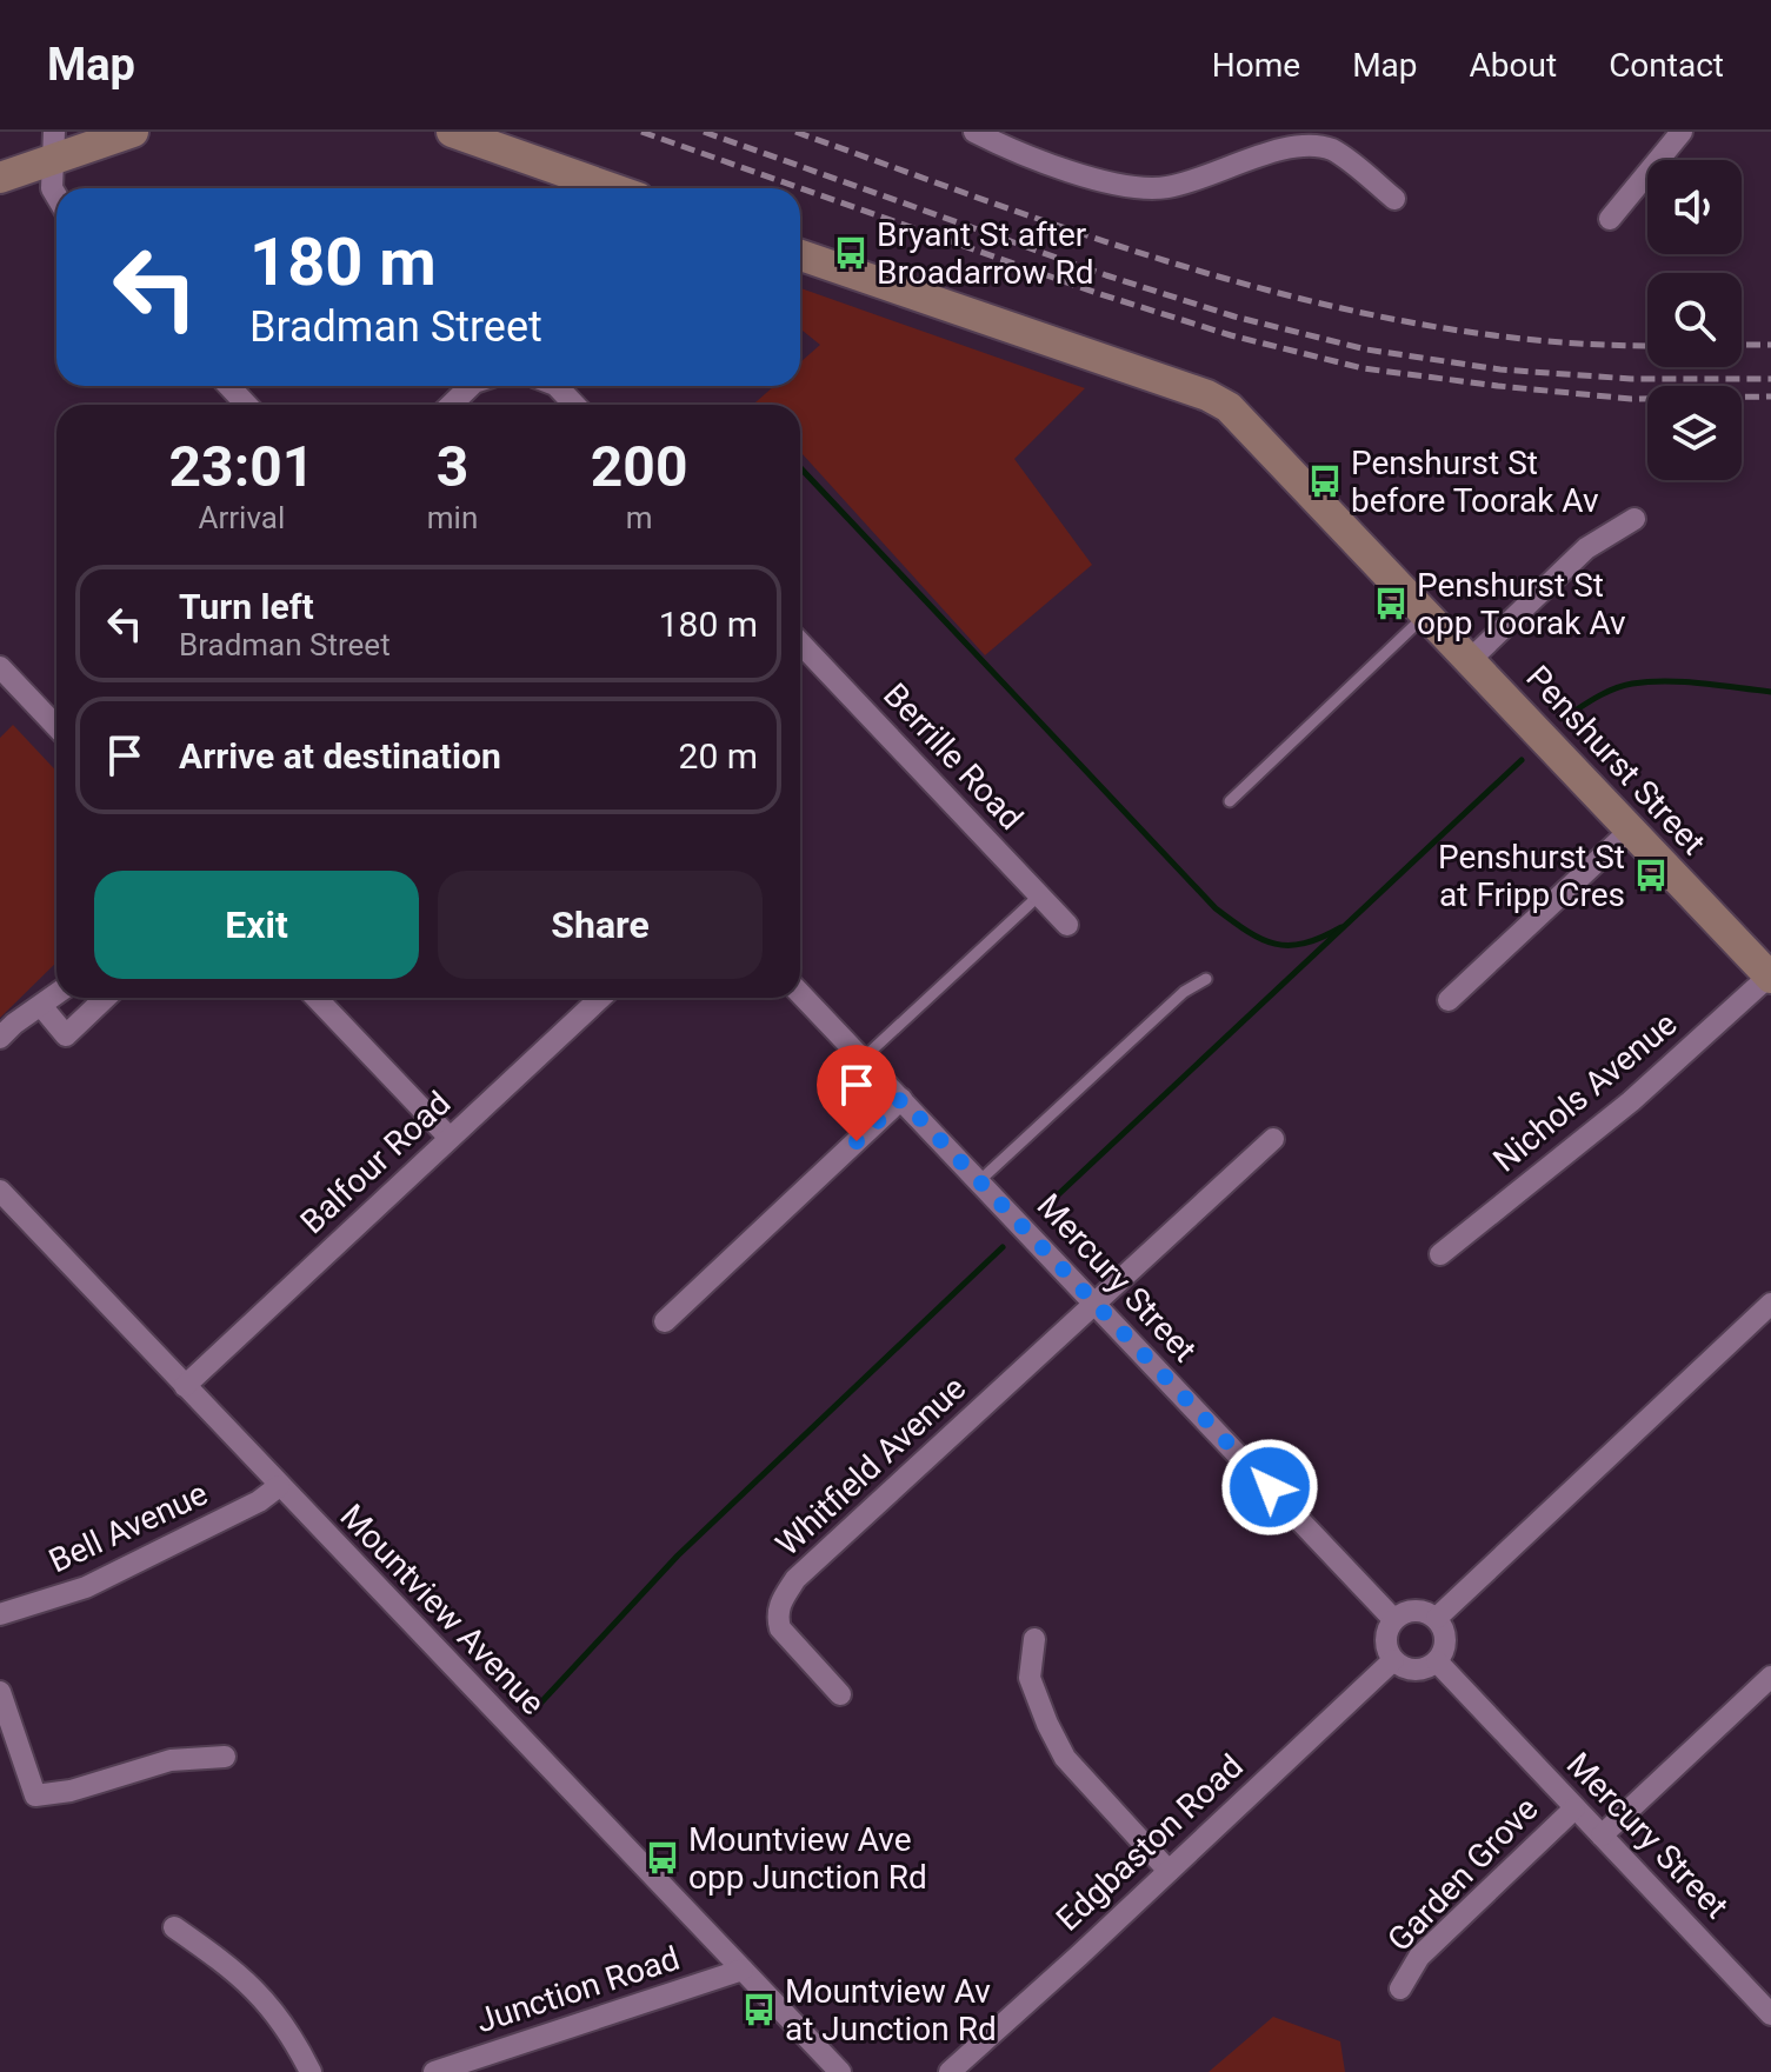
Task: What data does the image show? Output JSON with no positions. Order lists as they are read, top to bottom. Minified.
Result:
{"streets":{"street":["Berrille Road","Penshurst Street","Nichols Avenue","Balfour Road","Mercury Street","Whitfield Avenue","Bell Avenue","Mountview Avenue","Edgbaston Road","Garden Grove","Junction Road"]},"crossings":[["Penshurst Street","Nichols Avenue"],["Balfour Road","Mountview Avenue"],["Mercury Street","Whitfield Avenue"],["Mercury Street","Edgbaston Road"],["Mercury Street","Garden Grove"],["Bell Avenue","Mountview Avenue"],["Mountview Avenue","Junction Road"]],"places":{"bus stop":["Bryant St after Broadarrow Rd","Penshurst St before Toorak Av","Penshurst St opp Toorak Av","Penshurst St at Fripp Cres","Mountview Ave opp Junction Rd","Mountview Av at Junction Rd"]},"page":{"header":"Map","nav":["Home","Map","About","Contact"],"turn":["180 m","Bradman Street"],"eta":["23:01","Arrival","3","min","200","m"],"list":[{"name":"Turn left","note":"Bradman Street","value":"180 m"},{"name":"Arrive at destination","value":"20 m"}],"buttons":["Exit","Share"]}}
